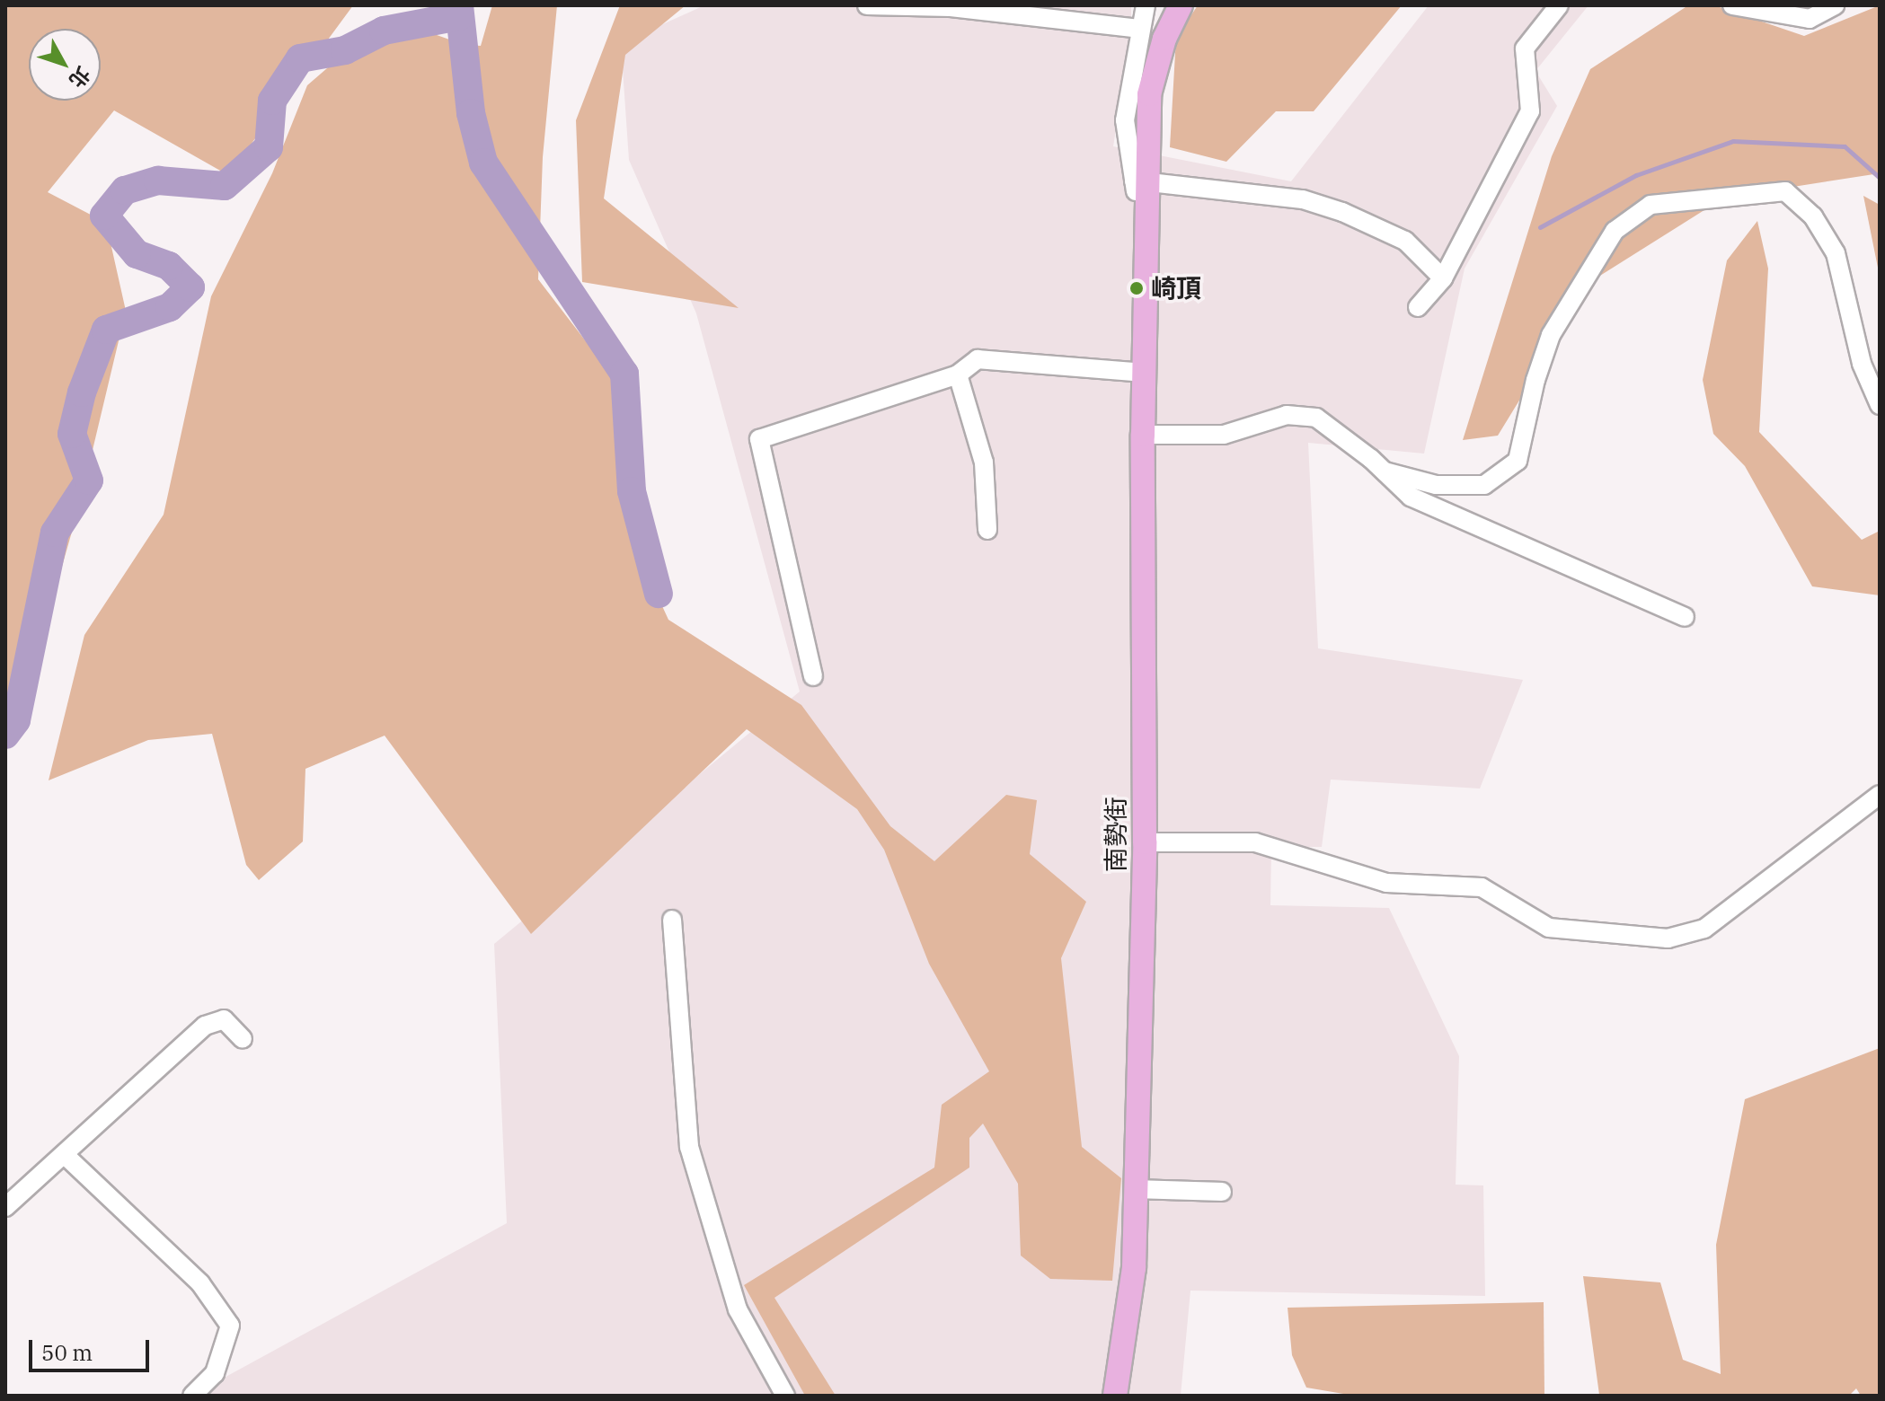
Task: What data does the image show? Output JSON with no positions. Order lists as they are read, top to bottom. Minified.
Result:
{"streets":{"main road":["南勢街"]},"places":["崎頂"],"scale_bar":"50 m","north":"bottom right"}
